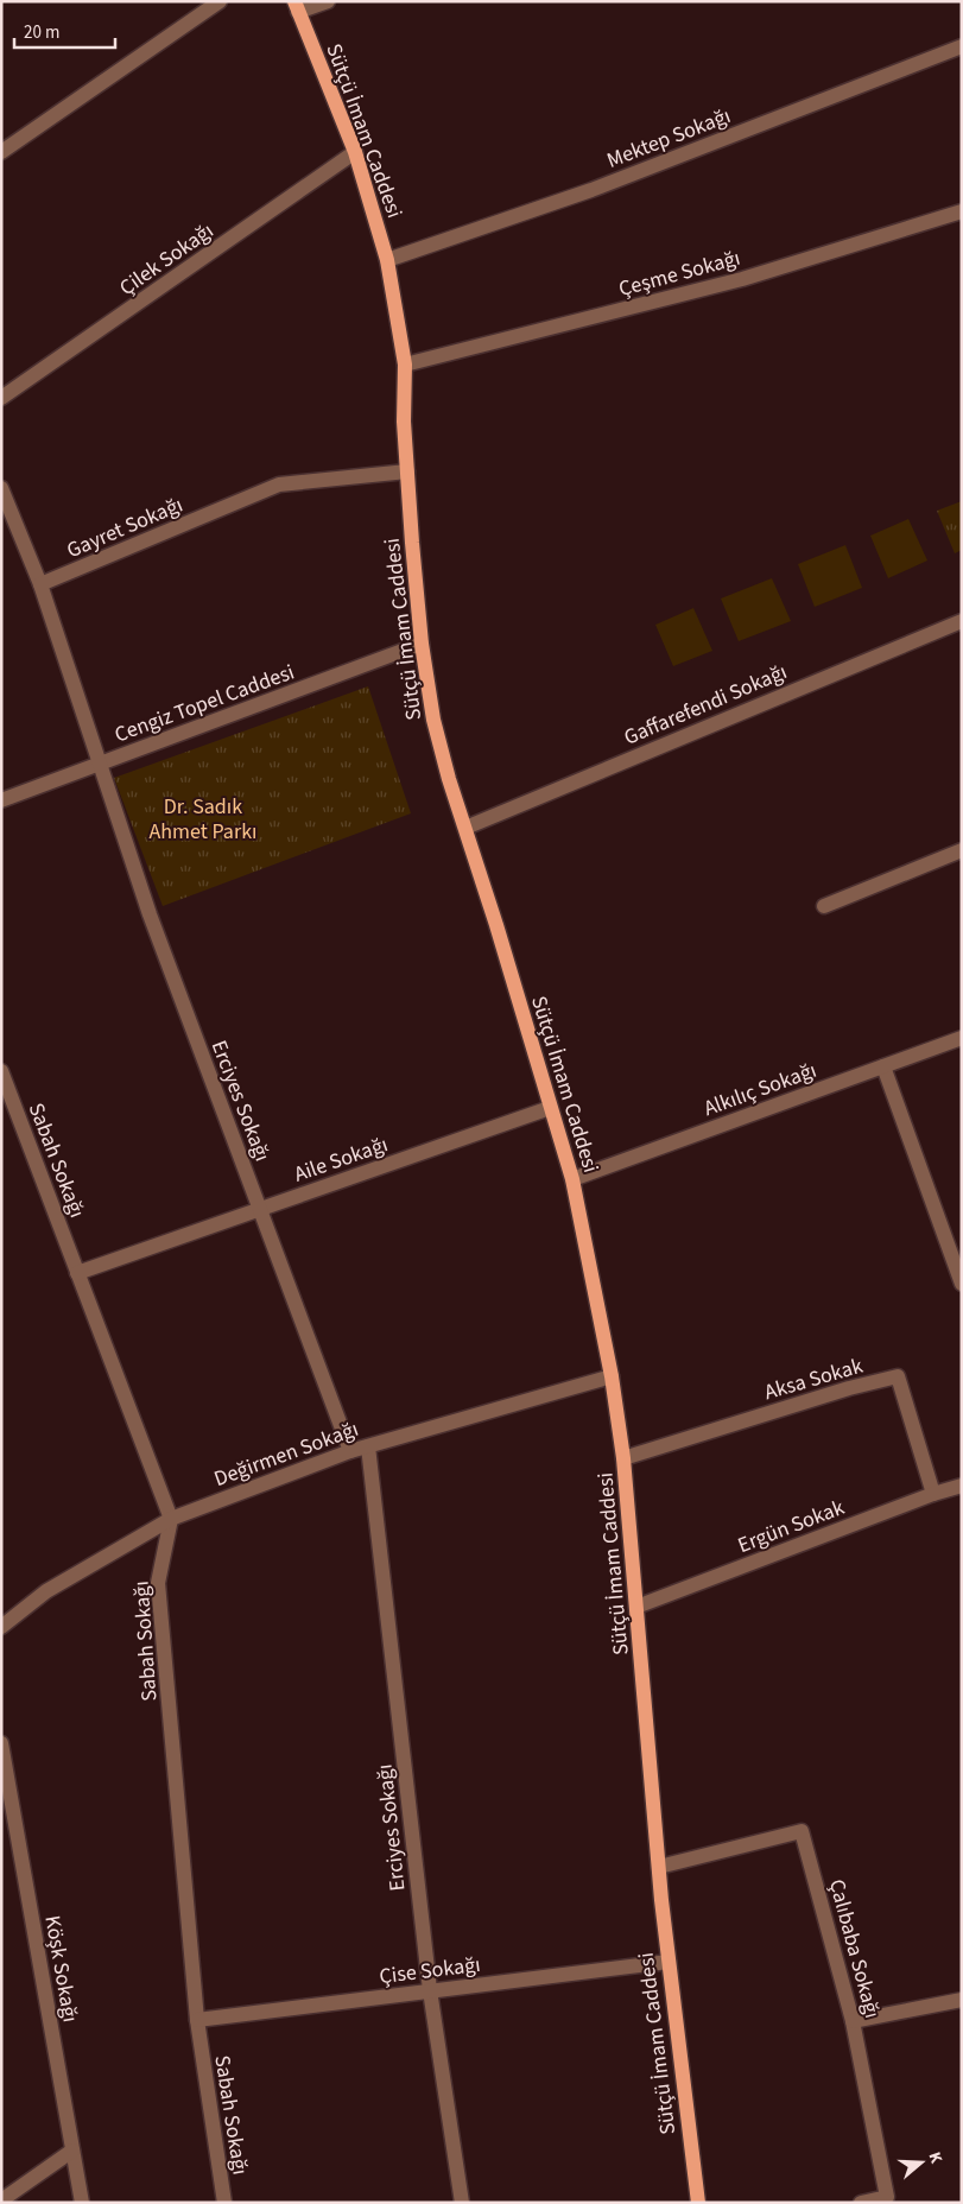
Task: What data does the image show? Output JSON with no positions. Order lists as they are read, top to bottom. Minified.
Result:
{"streets":{"main road":["Sütçü İmam Caddesi"],"street":["Mektep Sokağı","Çilek Sokağı","Çeşme Sokağı","Gayret Sokağı","Cengiz Topel Caddesi","Gaffarefendi Sokağı","Alkılıç Sokağı","Erciyes Sokağı","Aile Sokağı","Sabah Sokağı","Aksa Sokak","Değirmen Sokağı","Ergün Sokak","Çalıbaba Sokağı","Köşk Sokağı","Çise Sokağı"]},"crossings":[["Sütçü İmam Caddesi","Mektep Sokağı"],["Sütçü İmam Caddesi","Çilek Sokağı"],["Sütçü İmam Caddesi","Çeşme Sokağı"],["Sütçü İmam Caddesi","Gayret Sokağı"],["Sütçü İmam Caddesi","Cengiz Topel Caddesi"],["Sütçü İmam Caddesi","Gaffarefendi Sokağı"],["Sütçü İmam Caddesi","Alkılıç Sokağı"],["Sütçü İmam Caddesi","Aile Sokağı"],["Sütçü İmam Caddesi","Aksa Sokak"],["Sütçü İmam Caddesi","Değirmen Sokağı"],["Sütçü İmam Caddesi","Ergün Sokak"],["Sütçü İmam Caddesi","Çalıbaba Sokağı"],["Sütçü İmam Caddesi","Çise Sokağı"],["Cengiz Topel Caddesi","Erciyes Sokağı"],["Erciyes Sokağı","Aile Sokağı"],["Erciyes Sokağı","Değirmen Sokağı"],["Erciyes Sokağı","Çise Sokağı"],["Aile Sokağı","Sabah Sokağı"],["Sabah Sokağı","Değirmen Sokağı"],["Sabah Sokağı","Çise Sokağı"],["Aksa Sokak","Ergün Sokak"]],"parks":["Dr. Sadık Ahmet Parkı"],"scale_bar":"20 m","north":"right"}
